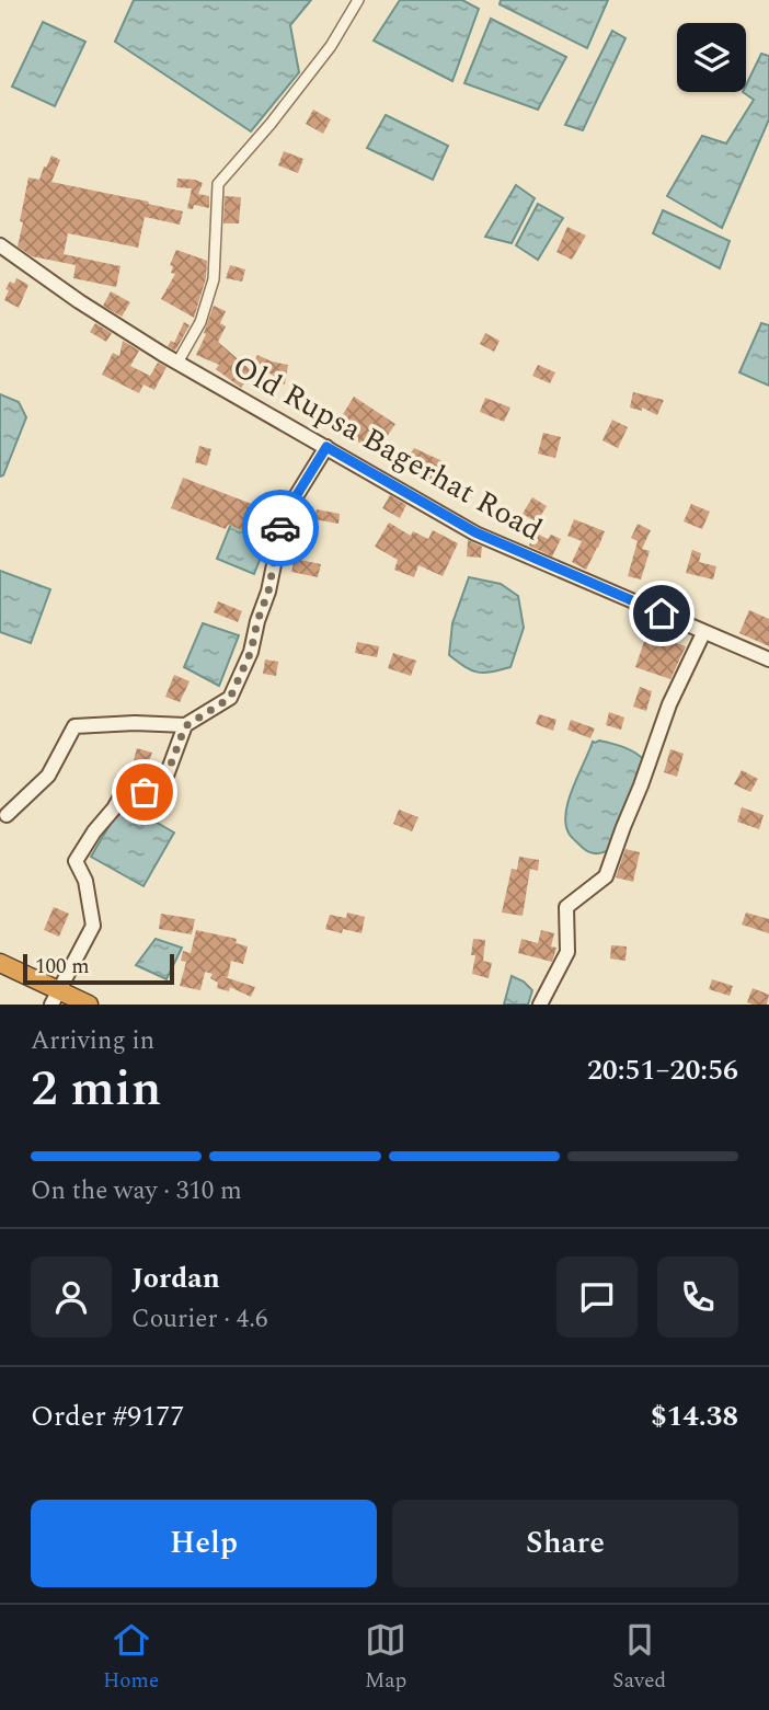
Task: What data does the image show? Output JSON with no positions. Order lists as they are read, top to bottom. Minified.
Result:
{"streets":{"street":["Old Rupsa Bagerhat Road"]},"scale_bar":"100 m","page":{"scale":"100 m","heading":["2 min","Arriving in","20:51–20:56"],"panel":["Jordan","Courier · 4.6","Order #9177","$14.38"],"bar":"On the way · 310 m","buttons":["Help","Share"],"tabs":["Home","Map","Saved"]}}
